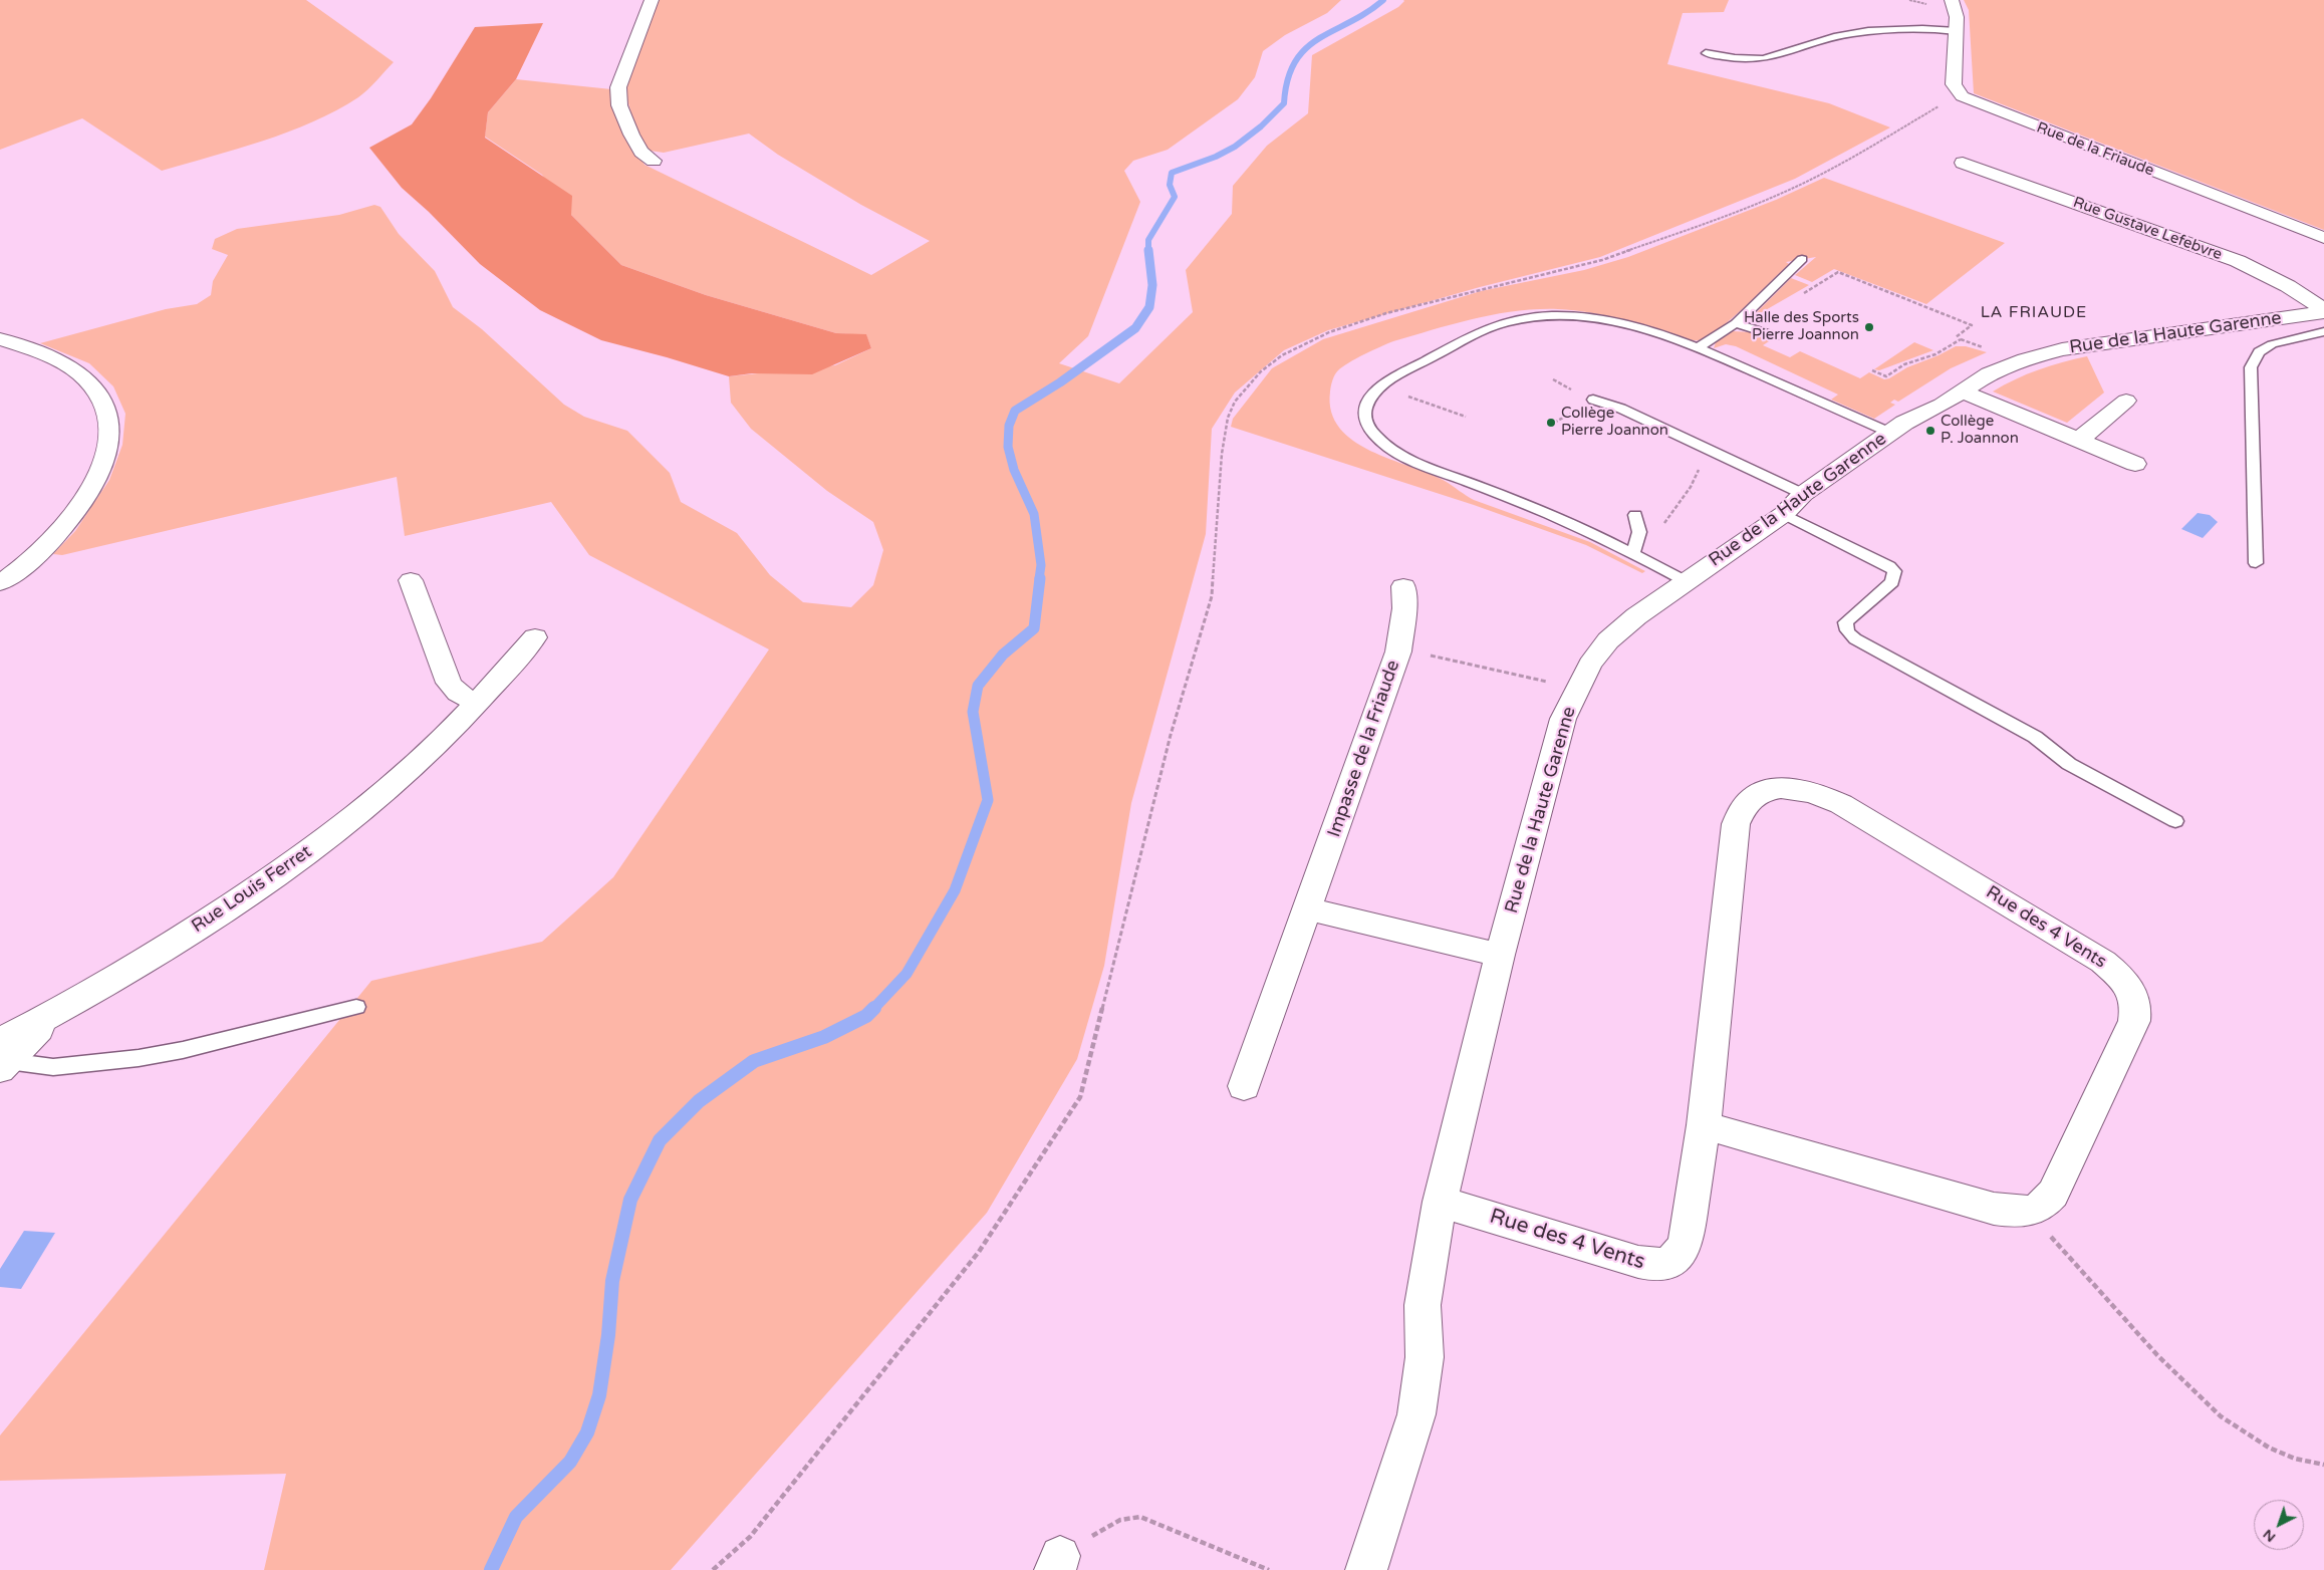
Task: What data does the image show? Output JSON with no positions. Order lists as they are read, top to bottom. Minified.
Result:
{"streets":{"street":["Rue de la Friaude","Rue Gustave Lefebvre","Rue de la Haute Garenne","Impasse de la Friaude","Rue Louis Ferret","Rue des 4 Vents"]},"crossings":[["Rue Gustave Lefebvre","Rue de la Haute Garenne"],["Rue de la Haute Garenne","Rue des 4 Vents"]],"districts":["LA FRIAUDE"],"places":["Halle des Sports Pierre Joannon","Collège Pierre Joannon","Collège P. Joannon"],"north":"bottom left"}
